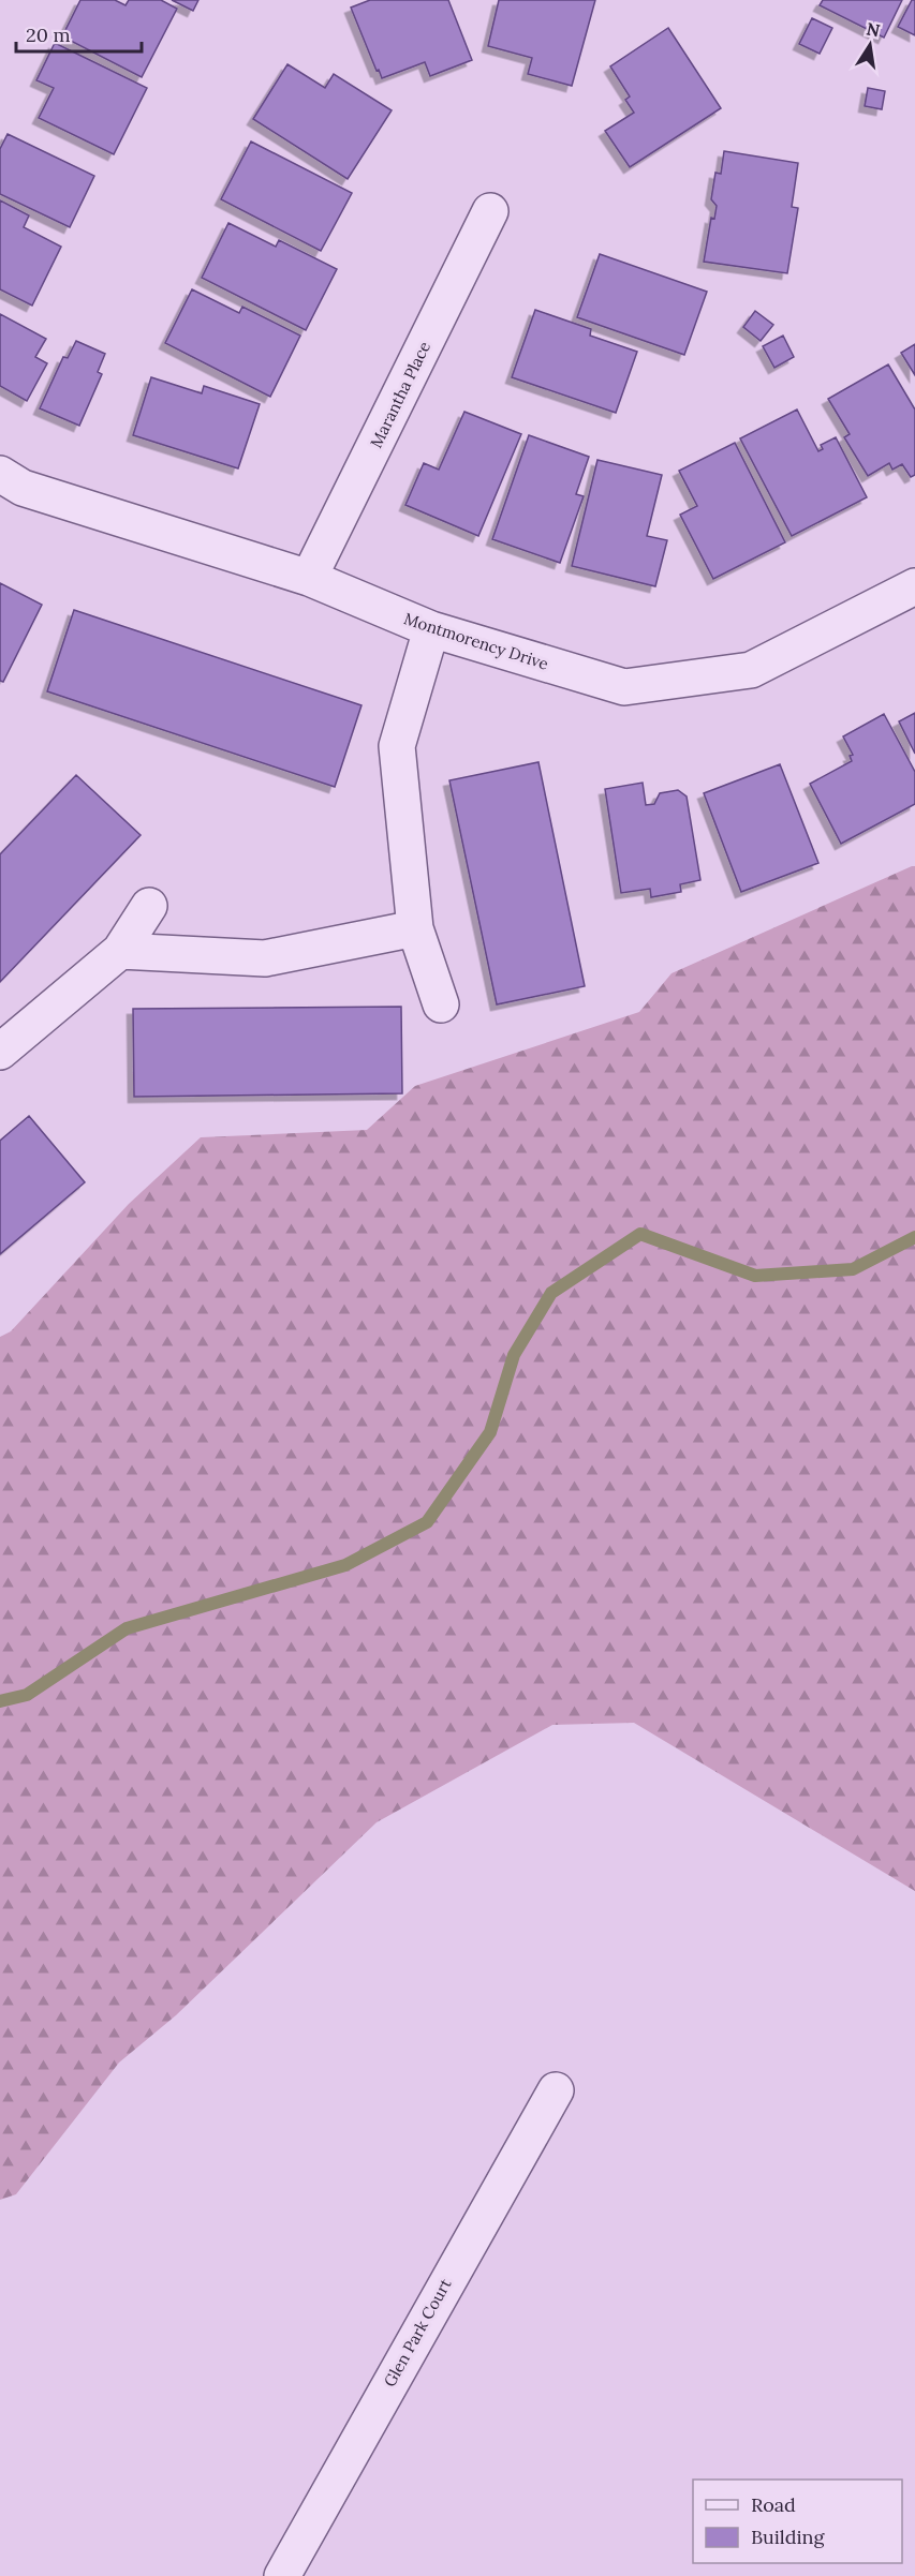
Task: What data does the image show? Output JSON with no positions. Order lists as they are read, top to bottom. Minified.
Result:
{"streets":{"street":["Marantha Place","Montmorency Drive","Glen Park Court"]},"crossings":[["Marantha Place","Montmorency Drive"]],"legend":["Road","Building"],"scale_bar":"20 m","north":"top"}
